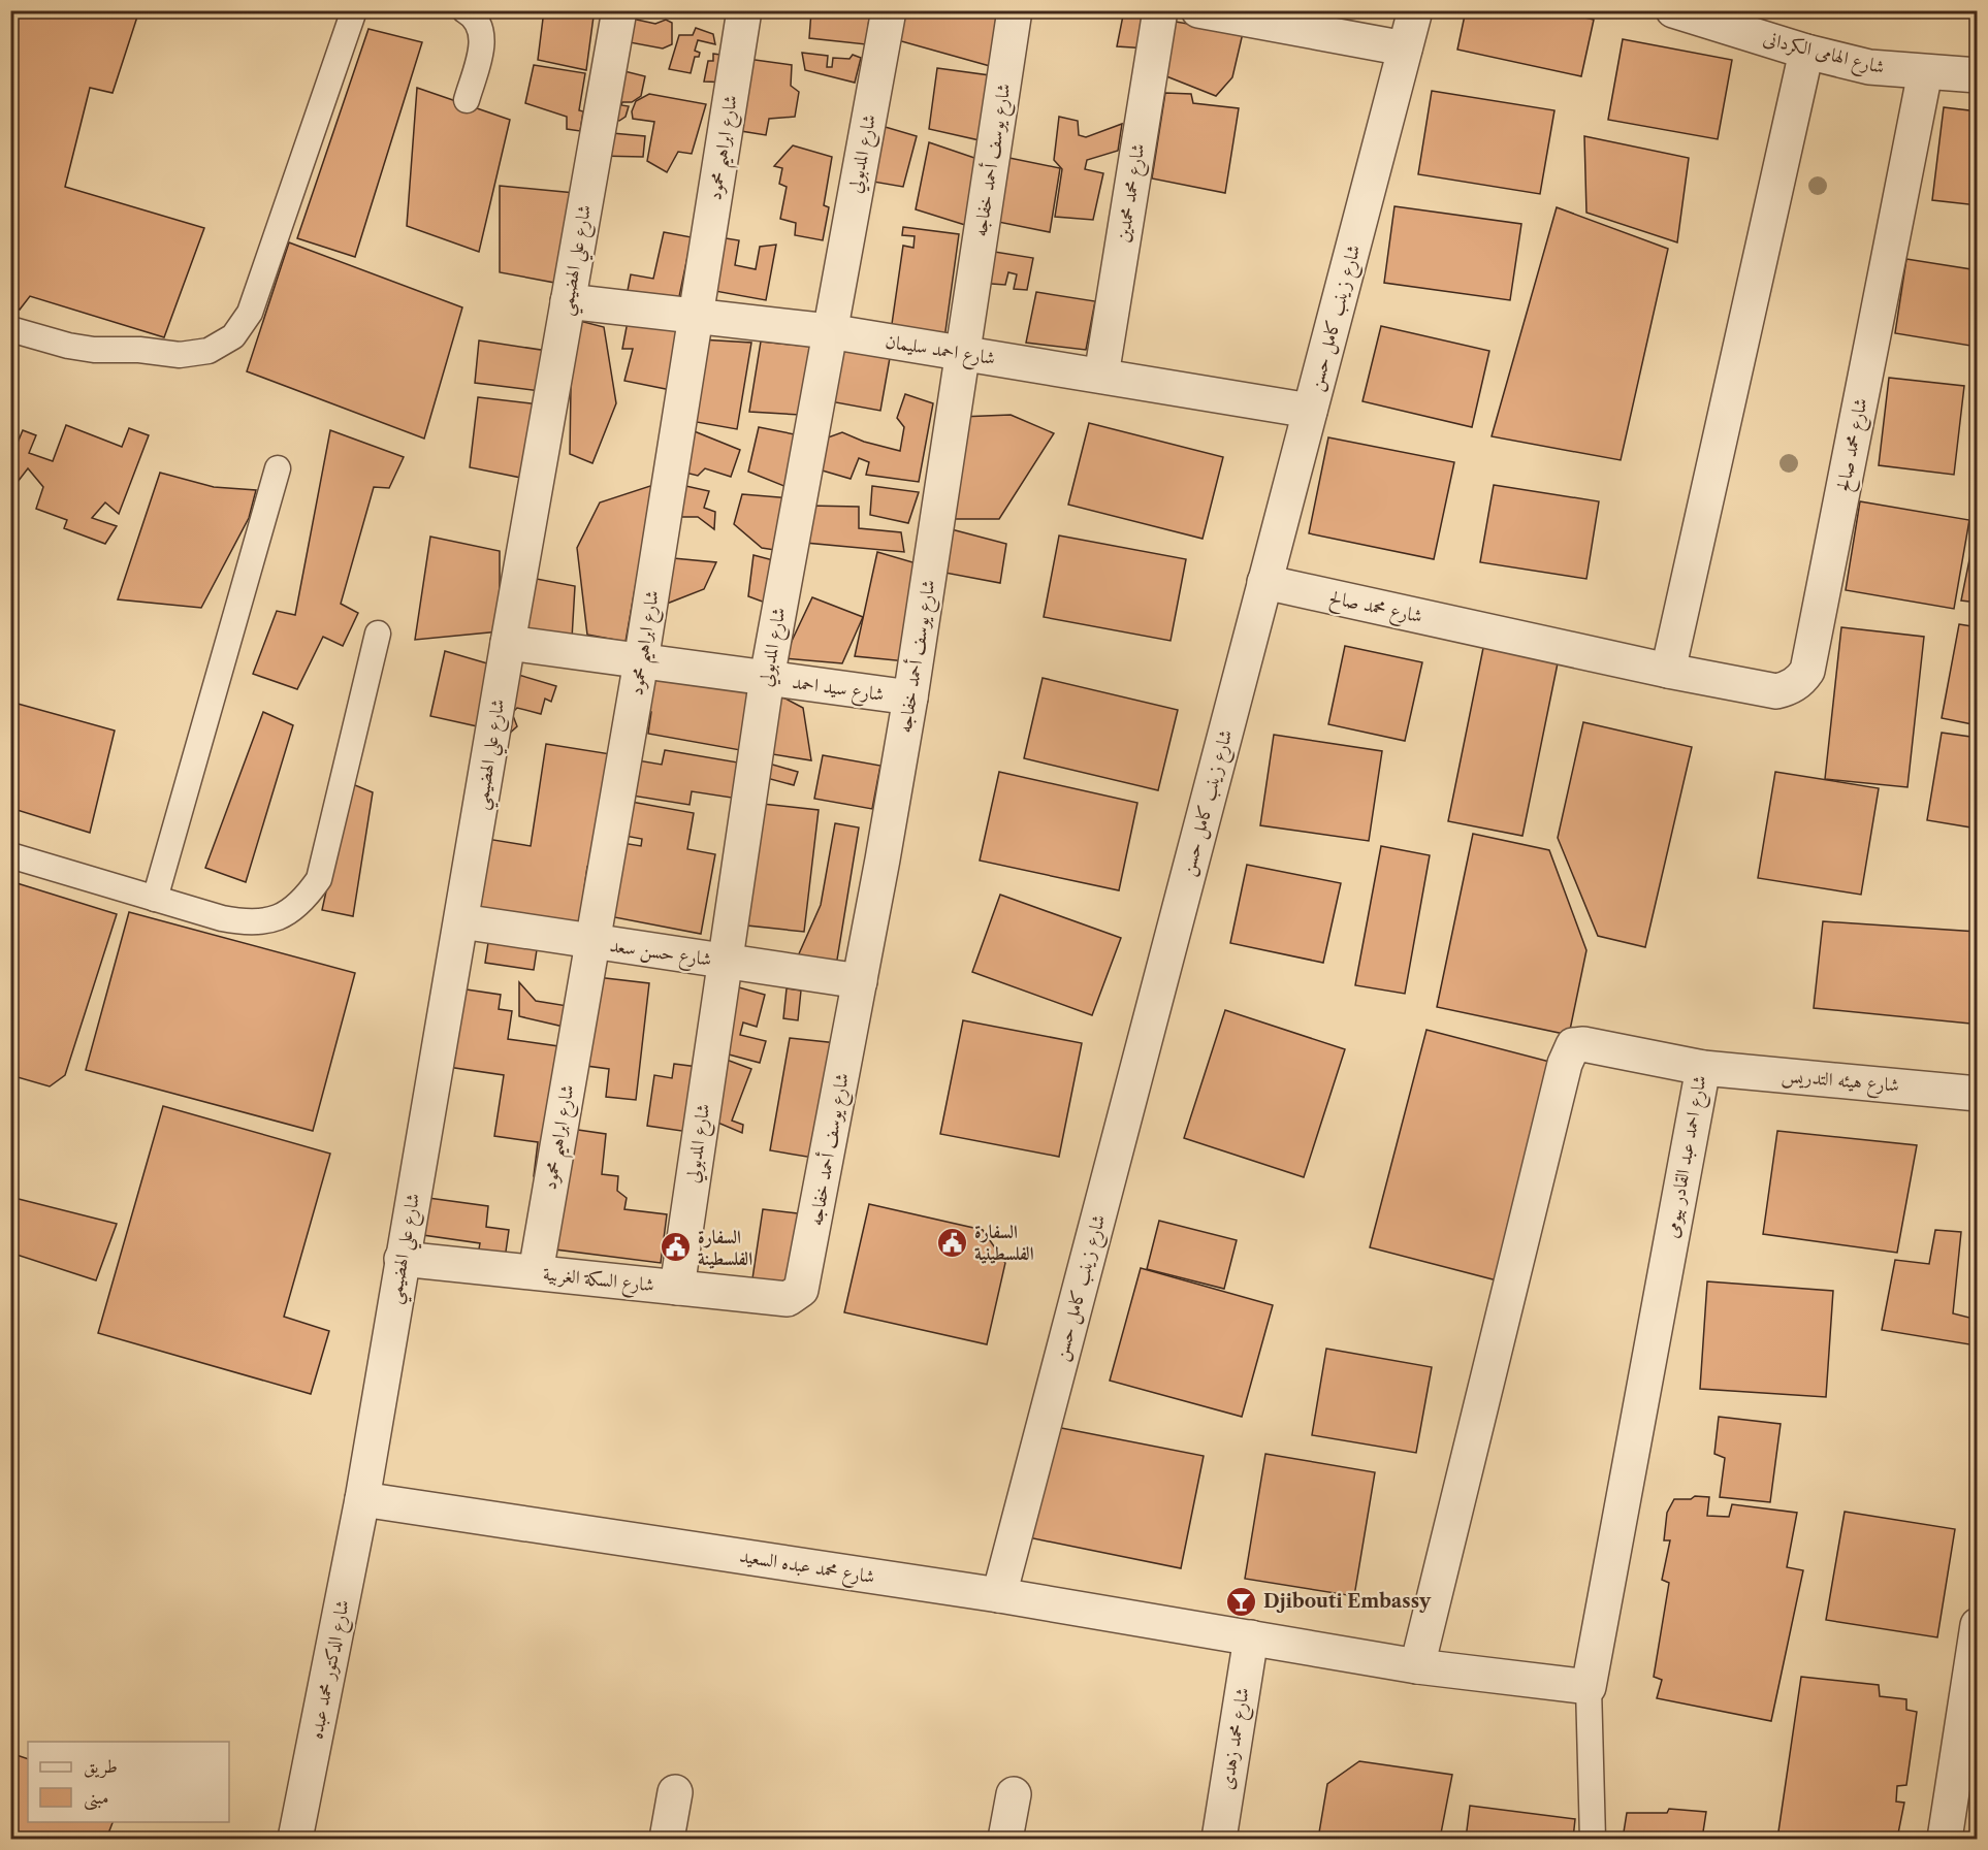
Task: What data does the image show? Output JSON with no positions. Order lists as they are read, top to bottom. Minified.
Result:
{"streets":{"street":["شارع الهامى الكردانى","شارع ابراهيم محمود","شارع المدبولي","شارع يوسف أحمد خفاجه","شارع محمد محمدين","شارع علي الهضيمي","شارع زينب كامل حسن","شارع احمد سليمان","شارع محمد صالح","شارع سيد احمد","شارع حسن سعد","شارع هيئه التدريس","شارع احمد عبد القادر بيومى","شارع السكة الغربية","شارع محمد عبده السعيد","شارع الدكتور محمد عبده","شارع محمد زهدى"]},"crossings":[["شارع الهامى الكردانى","شارع محمد صالح"],["شارع ابراهيم محمود","شارع احمد سليمان"],["شارع ابراهيم محمود","شارع سيد احمد"],["شارع ابراهيم محمود","شارع حسن سعد"],["شارع ابراهيم محمود","شارع السكة الغربية"],["شارع المدبولي","شارع احمد سليمان"],["شارع المدبولي","شارع سيد احمد"],["شارع المدبولي","شارع حسن سعد"],["شارع المدبولي","شارع السكة الغربية"],["شارع يوسف أحمد خفاجه","شارع احمد سليمان"],["شارع يوسف أحمد خفاجه","شارع سيد احمد"],["شارع يوسف أحمد خفاجه","شارع حسن سعد"],["شارع يوسف أحمد خفاجه","شارع السكة الغربية"],["شارع محمد محمدين","شارع احمد سليمان"],["شارع علي الهضيمي","شارع احمد سليمان"],["شارع علي الهضيمي","شارع سيد احمد"],["شارع علي الهضيمي","شارع حسن سعد"],["شارع علي الهضيمي","شارع السكة الغربية"],["شارع علي الهضيمي","شارع محمد عبده السعيد"],["شارع علي الهضيمي","شارع الدكتور محمد عبده"],["شارع زينب كامل حسن","شارع احمد سليمان"],["شارع زينب كامل حسن","شارع محمد صالح"],["شارع زينب كامل حسن","شارع محمد عبده السعيد"],["شارع هيئه التدريس","شارع احمد عبد القادر بيومى"],["شارع محمد عبده السعيد","شارع الدكتور محمد عبده"],["شارع محمد عبده السعيد","شارع محمد زهدى"]],"places":{"public building":["السفارة الفلسطينية","السفارة الفلسطينة"],"bar":["Djibouti Embassy"]},"legend":["طريق","مبنى"]}
